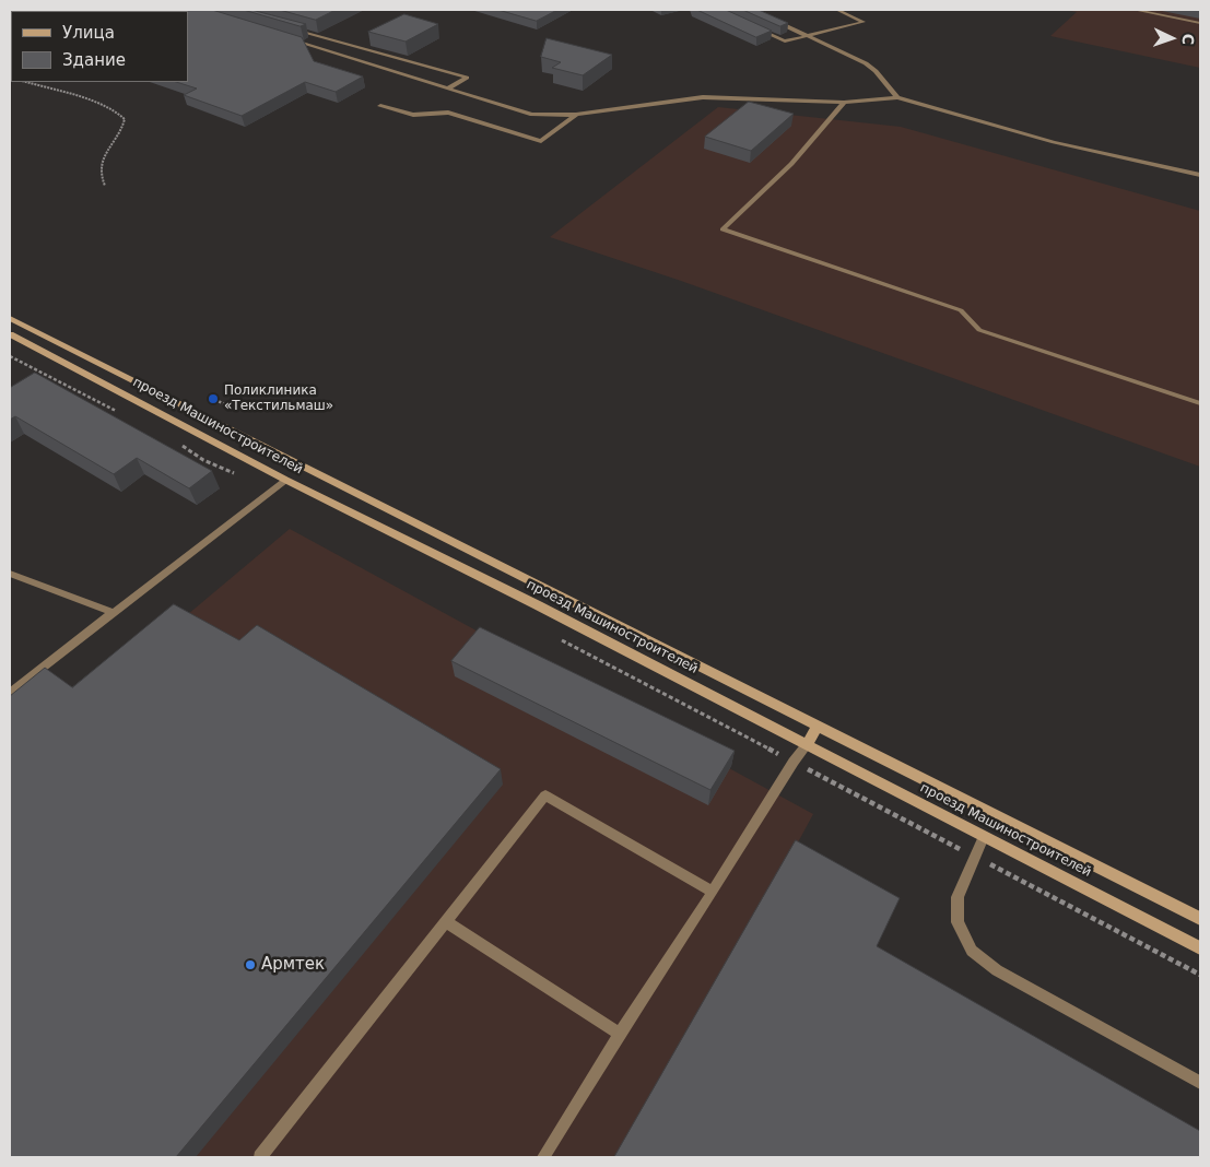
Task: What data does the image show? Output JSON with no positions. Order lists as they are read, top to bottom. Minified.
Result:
{"streets":{"main road":["проезд Машиностроителей"]},"places":["Поликлиника «Текстильмаш»","Армтек"],"legend":["Улица","Здание"],"north":"right"}
